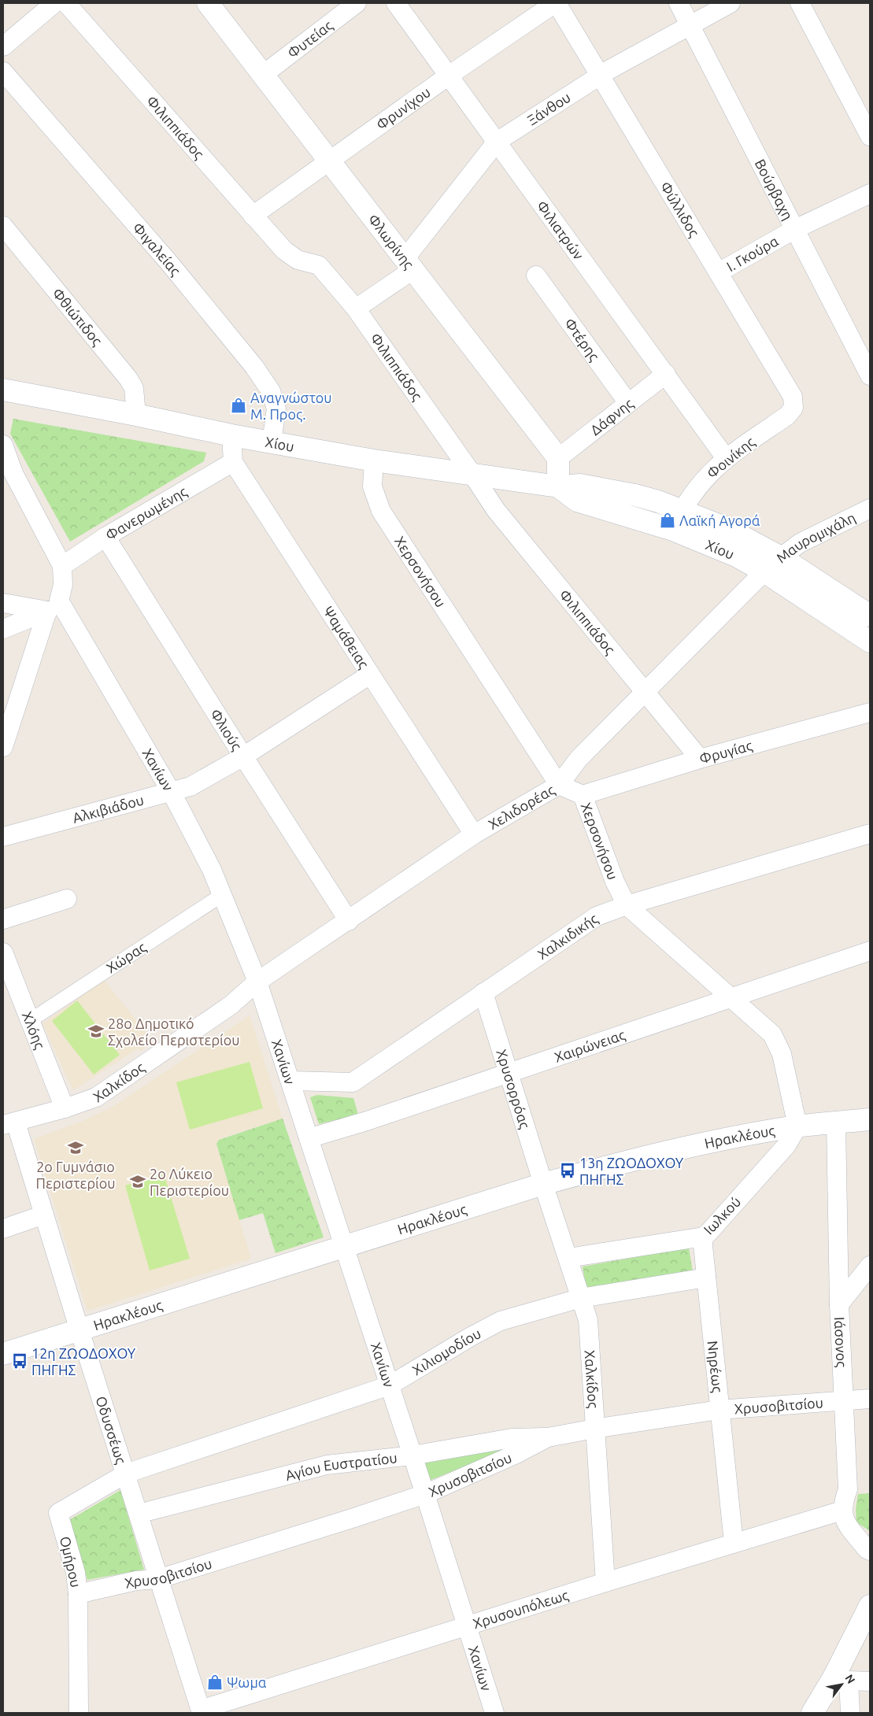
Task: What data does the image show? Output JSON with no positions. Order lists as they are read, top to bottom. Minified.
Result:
{"streets":{"street":["Φυτείας","Φρυνίχου","Ξάνθου","Φιλιππιάδος","Βούρβαχη","Φύλλιδος","Φιλιατρών","Φλωρίνης","Φιγαλείας","Ι. Γκούρα","Φθιώτιδος","Φτέρης","Δάφνης","Χίου","Φοινίκης","Φανερωμένης","Μαυρομιχάλη","Χερσονήσου","Ψαμάθειας","Φλιούς","Φρυγίας","Χανίων","Χελιδορέας","Αλκιβιάδου","Χαλκιδικής","Χώρας","Χλόης","Χαιρώνειας","Χαλκίδος","Χρυσορρόας","Ηρακλέους","Ιωλκού","Ιάσονος","Χιλιομοδίου","Νηρέως","Χρυσοβιτσίου","Οδυσσέως","Αγίου Ευστρατίου","Ομήρου","Χρυσουπόλεως"]},"crossings":[["Φυτείας","Φλωρίνης"],["Φρυνίχου","Φιλιππιάδος"],["Φρυνίχου","Φύλλιδος"],["Φρυνίχου","Φιλιατρών"],["Φρυνίχου","Φλωρίνης"],["Ξάνθου","Φιλιππιάδος"],["Ξάνθου","Βούρβαχη"],["Ξάνθου","Φύλλιδος"],["Ξάνθου","Φιλιατρών"],["Ξάνθου","Φλωρίνης"],["Φιλιππιάδος","Χίου"],["Φιλιππιάδος","Φρυγίας"],["Φιλιππιάδος","Χελιδορέας"],["Βούρβαχη","Ι. Γκούρα"],["Φύλλιδος","Ι. Γκούρα"],["Φύλλιδος","Φοινίκης"],["Φιλιατρών","Δάφνης"],["Φιλιατρών","Φοινίκης"],["Φλωρίνης","Δάφνης"],["Φιγαλείας","Χίου"],["Φθιώτιδος","Χίου"],["Φτέρης","Δάφνης"],["Χίου","Φοινίκης"],["Χίου","Μαυρομιχάλη"],["Χίου","Χερσονήσου"],["Χίου","Ψαμάθειας"],["Χίου","Χελιδορέας"],["Φανερωμένης","Ψαμάθειας"],["Φανερωμένης","Φλιούς"],["Μαυρομιχάλη","Χελιδορέας"],["Χερσονήσου","Φρυγίας"],["Χερσονήσου","Χελιδορέας"],["Χερσονήσου","Χαλκιδικής"],["Χερσονήσου","Χαιρώνειας"],["Χερσονήσου","Ηρακλέους"],["Χερσονήσου","Ιωλκού"],["Ψαμάθειας","Χελιδορέας"],["Ψαμάθειας","Αλκιβιάδου"],["Φλιούς","Χελιδορέας"],["Φλιούς","Αλκιβιάδου"],["Χανίων","Χελιδορέας"],["Χανίων","Αλκιβιάδου"],["Χανίων","Χαλκιδικής"],["Χανίων","Χώρας"],["Χανίων","Χαιρώνειας"],["Χανίων","Χαλκίδος"],["Χανίων","Ηρακλέους"],["Χανίων","Χιλιομοδίου"],["Χανίων","Χρυσοβιτσίου"],["Χανίων","Αγίου Ευστρατίου"],["Χανίων","Χρυσουπόλεως"],["Χελιδορέας","Χαλκίδος"],["Χαλκιδικής","Χρυσορρόας"],["Χώρας","Χλόης"],["Χλόης","Χαλκίδος"],["Χαιρώνειας","Χρυσορρόας"],["Χαλκίδος","Χρυσορρόας"],["Χαλκίδος","Ηρακλέους"],["Χαλκίδος","Ιωλκού"],["Χαλκίδος","Χιλιομοδίου"],["Χαλκίδος","Χρυσοβιτσίου"],["Χαλκίδος","Οδυσσέως"],["Χαλκίδος","Χρυσουπόλεως"],["Χρυσορρόας","Ηρακλέους"],["Ηρακλέους","Ιωλκού"],["Ηρακλέους","Ιάσονος"],["Ηρακλέους","Οδυσσέως"],["Ιωλκού","Νηρέως"],["Ιάσονος","Χρυσοβιτσίου"],["Ιάσονος","Χρυσουπόλεως"],["Χιλιομοδίου","Νηρέως"],["Χιλιομοδίου","Οδυσσέως"],["Χιλιομοδίου","Ομήρου"],["Νηρέως","Χρυσοβιτσίου"],["Νηρέως","Χρυσουπόλεως"],["Χρυσοβιτσίου","Οδυσσέως"],["Χρυσοβιτσίου","Αγίου Ευστρατίου"],["Χρυσοβιτσίου","Ομήρου"],["Οδυσσέως","Αγίου Ευστρατίου"],["Οδυσσέως","Ομήρου"],["Οδυσσέως","Χρυσουπόλεως"]],"places":{"shop":["Αναγνώστου Μ. Προς.","Λαϊκή Αγορά","Ψωμα"],"school or university":["28ο Δημοτικό Σχολείο Περιστερίου","2ο Γυμνάσιο Περιστερίου","2ο Λύκειο Περιστερίου"],"bus stop":["13η ΖΩΟΔΟΧΟΥ ΠΗΓΗΣ","12η ΖΩΟΔΟΧΟΥ ΠΗΓΗΣ"]},"north":"top right"}
